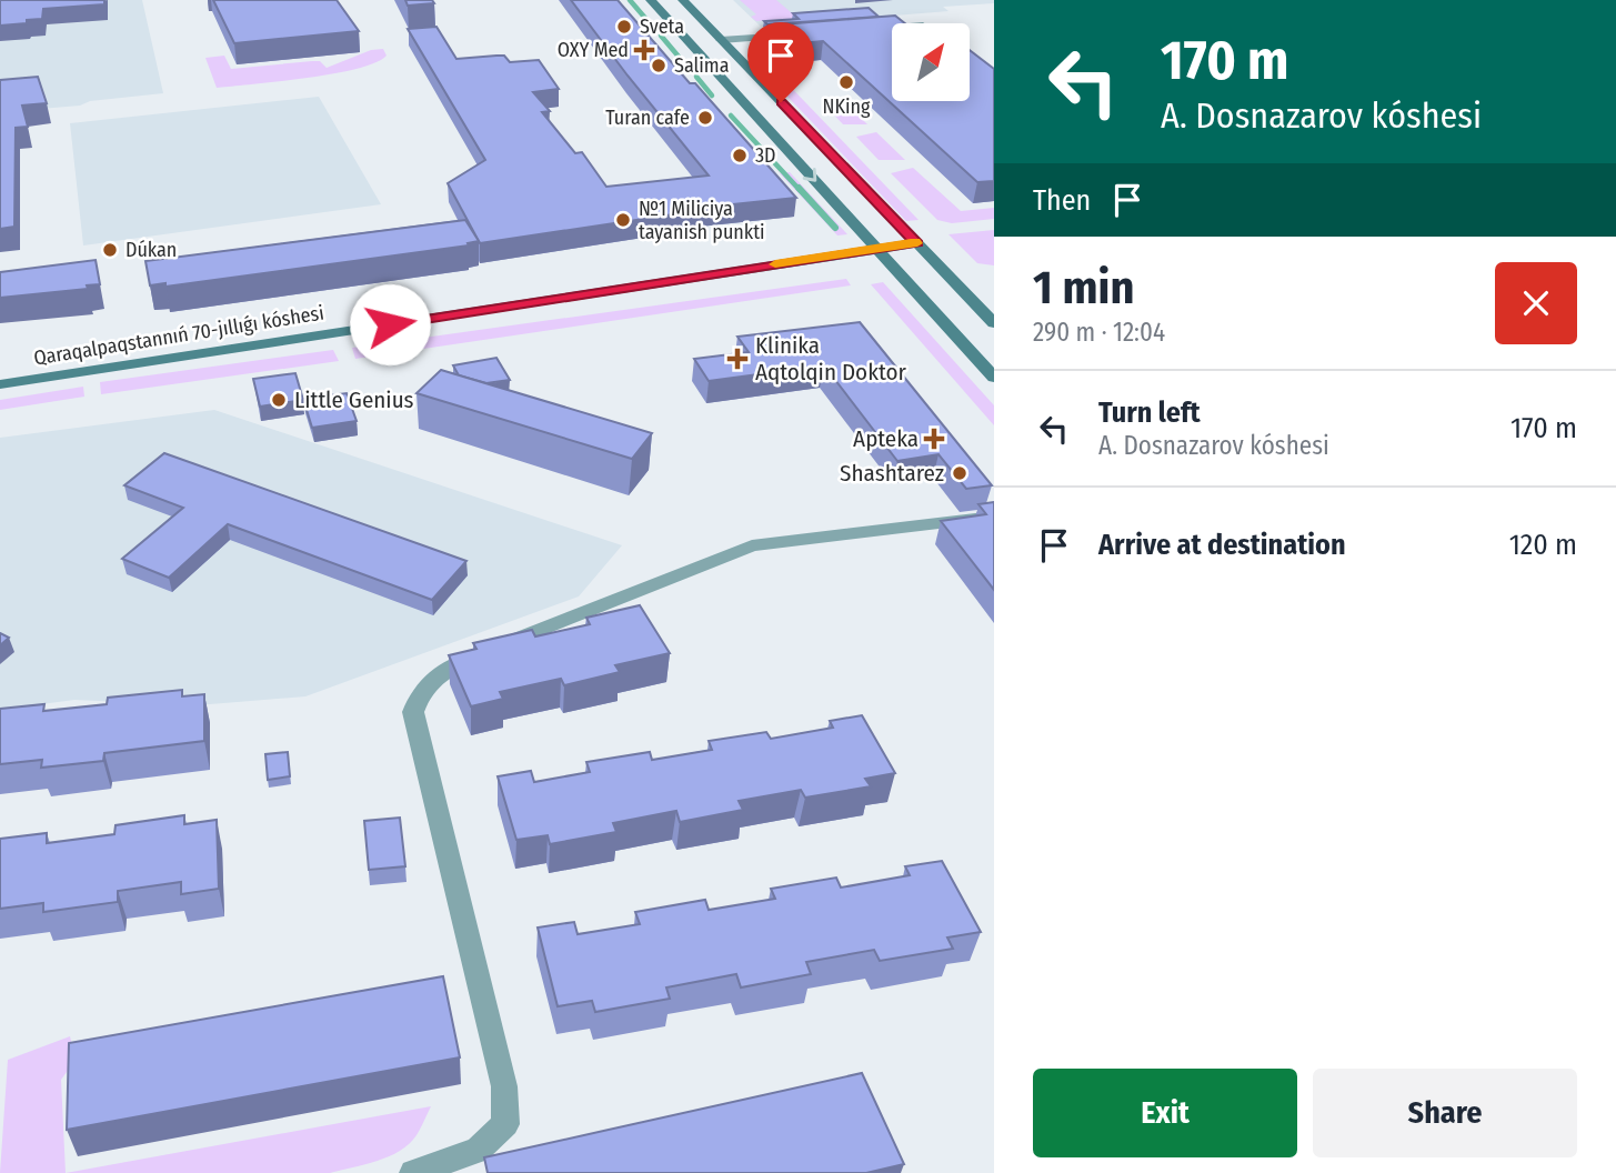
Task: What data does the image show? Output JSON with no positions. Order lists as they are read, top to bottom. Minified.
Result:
{"streets":{"main road":["Qaraqalpaqstannıń 70-jıllıǵı kóshesi"]},"places":{"other":["Sveta","Salima","NKing","Turan cafe","3D","№1 Miliciya tayanish punkti","Dúkan","Little Genius","Shashtarez"],"health":["OXY Med","Klinika Aqtolqin Doktor","Apteka"]},"north":"top right","page":{"turn":["170 m","A. Dosnazarov kóshesi"],"then":"Then","heading":["1 min","290 m · 12:04"],"list":[{"name":"Turn left","note":"A. Dosnazarov kóshesi","value":"170 m"},{"name":"Arrive at destination","value":"120 m"}],"buttons":["Exit","Share"]}}
